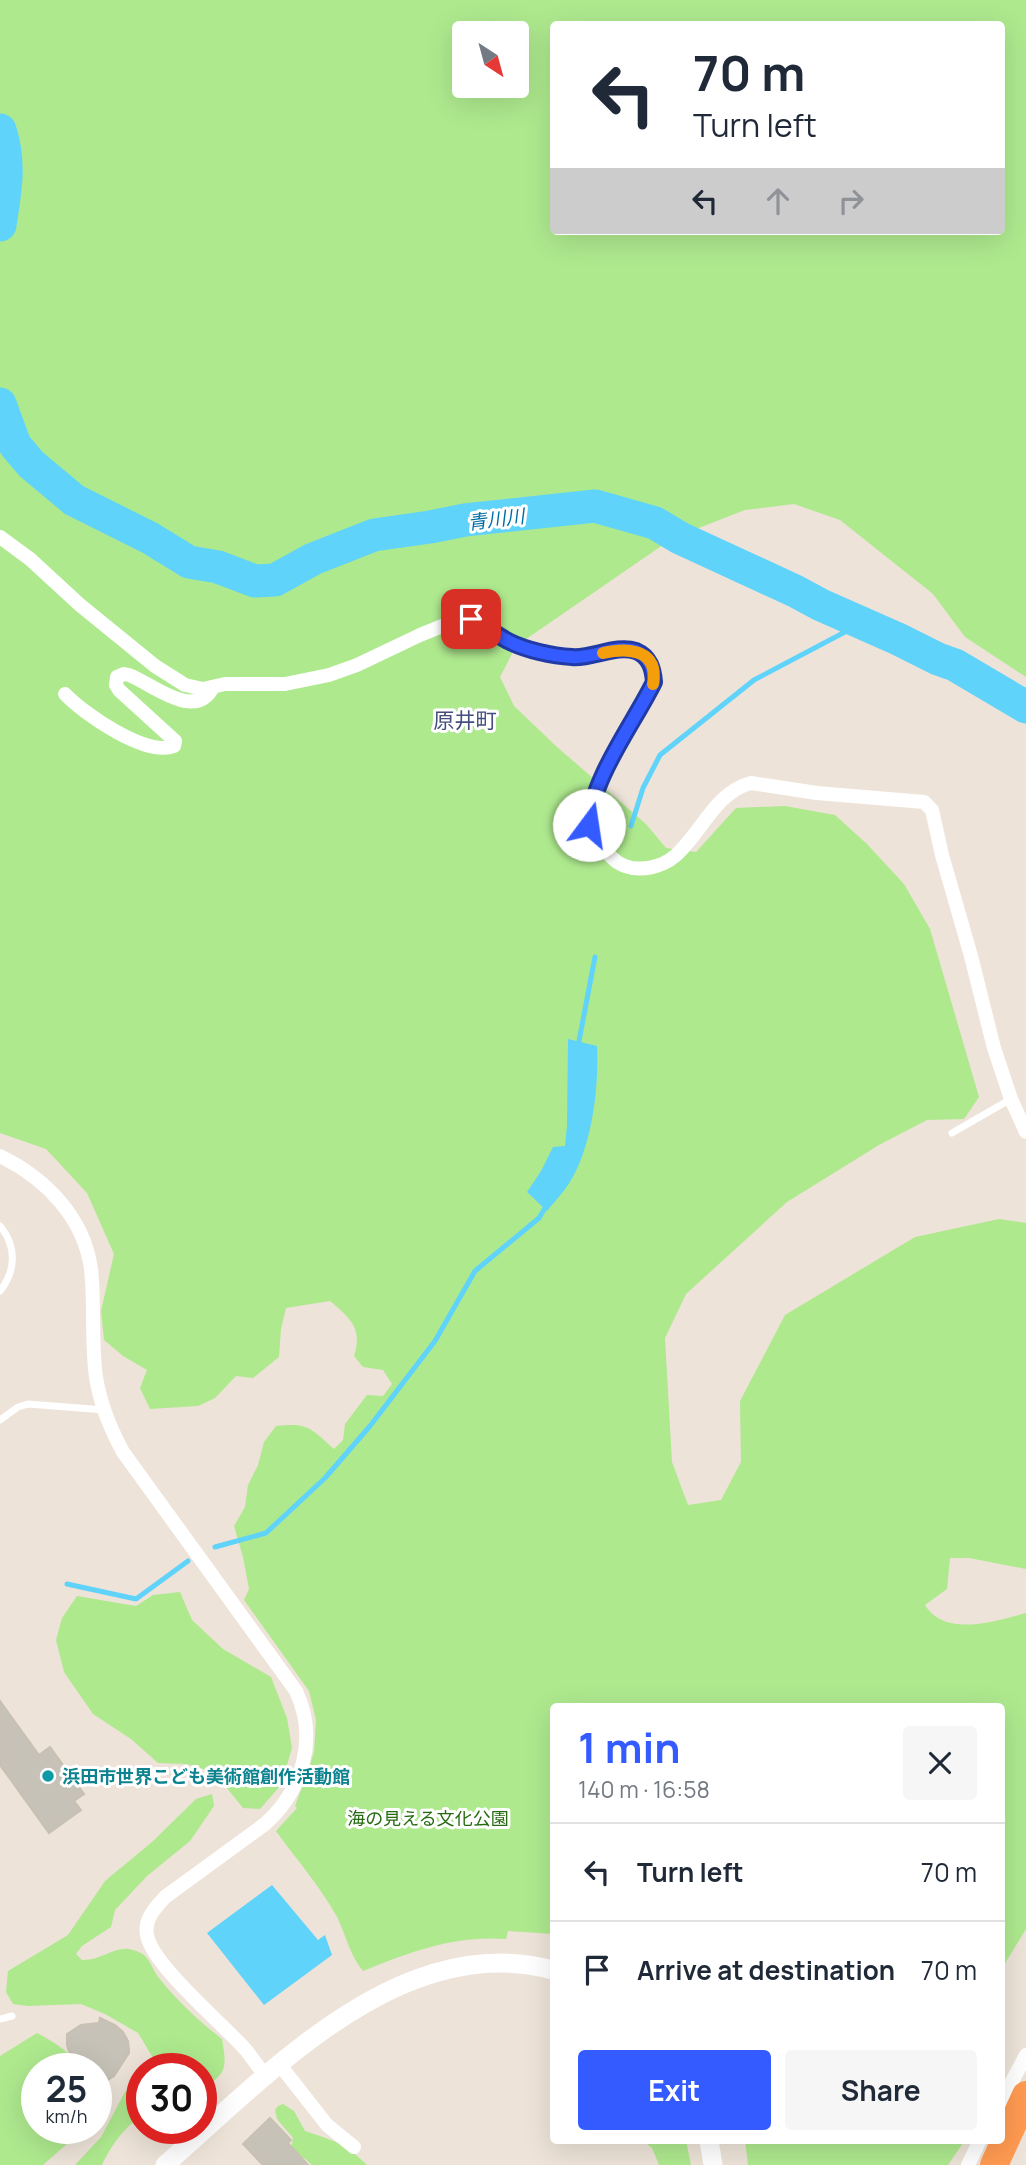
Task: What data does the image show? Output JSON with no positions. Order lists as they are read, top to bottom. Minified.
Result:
{"districts":["原井町"],"water":["青川川"],"parks":["海の見える文化公園"],"places":["浜田市世界こども美術館創作活動館"],"north":"bottom right","page":{"turn":["70 m","Turn left"],"heading":["1 min","140 m · 16:58"],"list":[{"name":"Turn left","value":"70 m"},{"name":"Arrive at destination","value":"70 m"}],"buttons":["Exit","Share"],"speed":"25 km/h","limit":"30"}}
